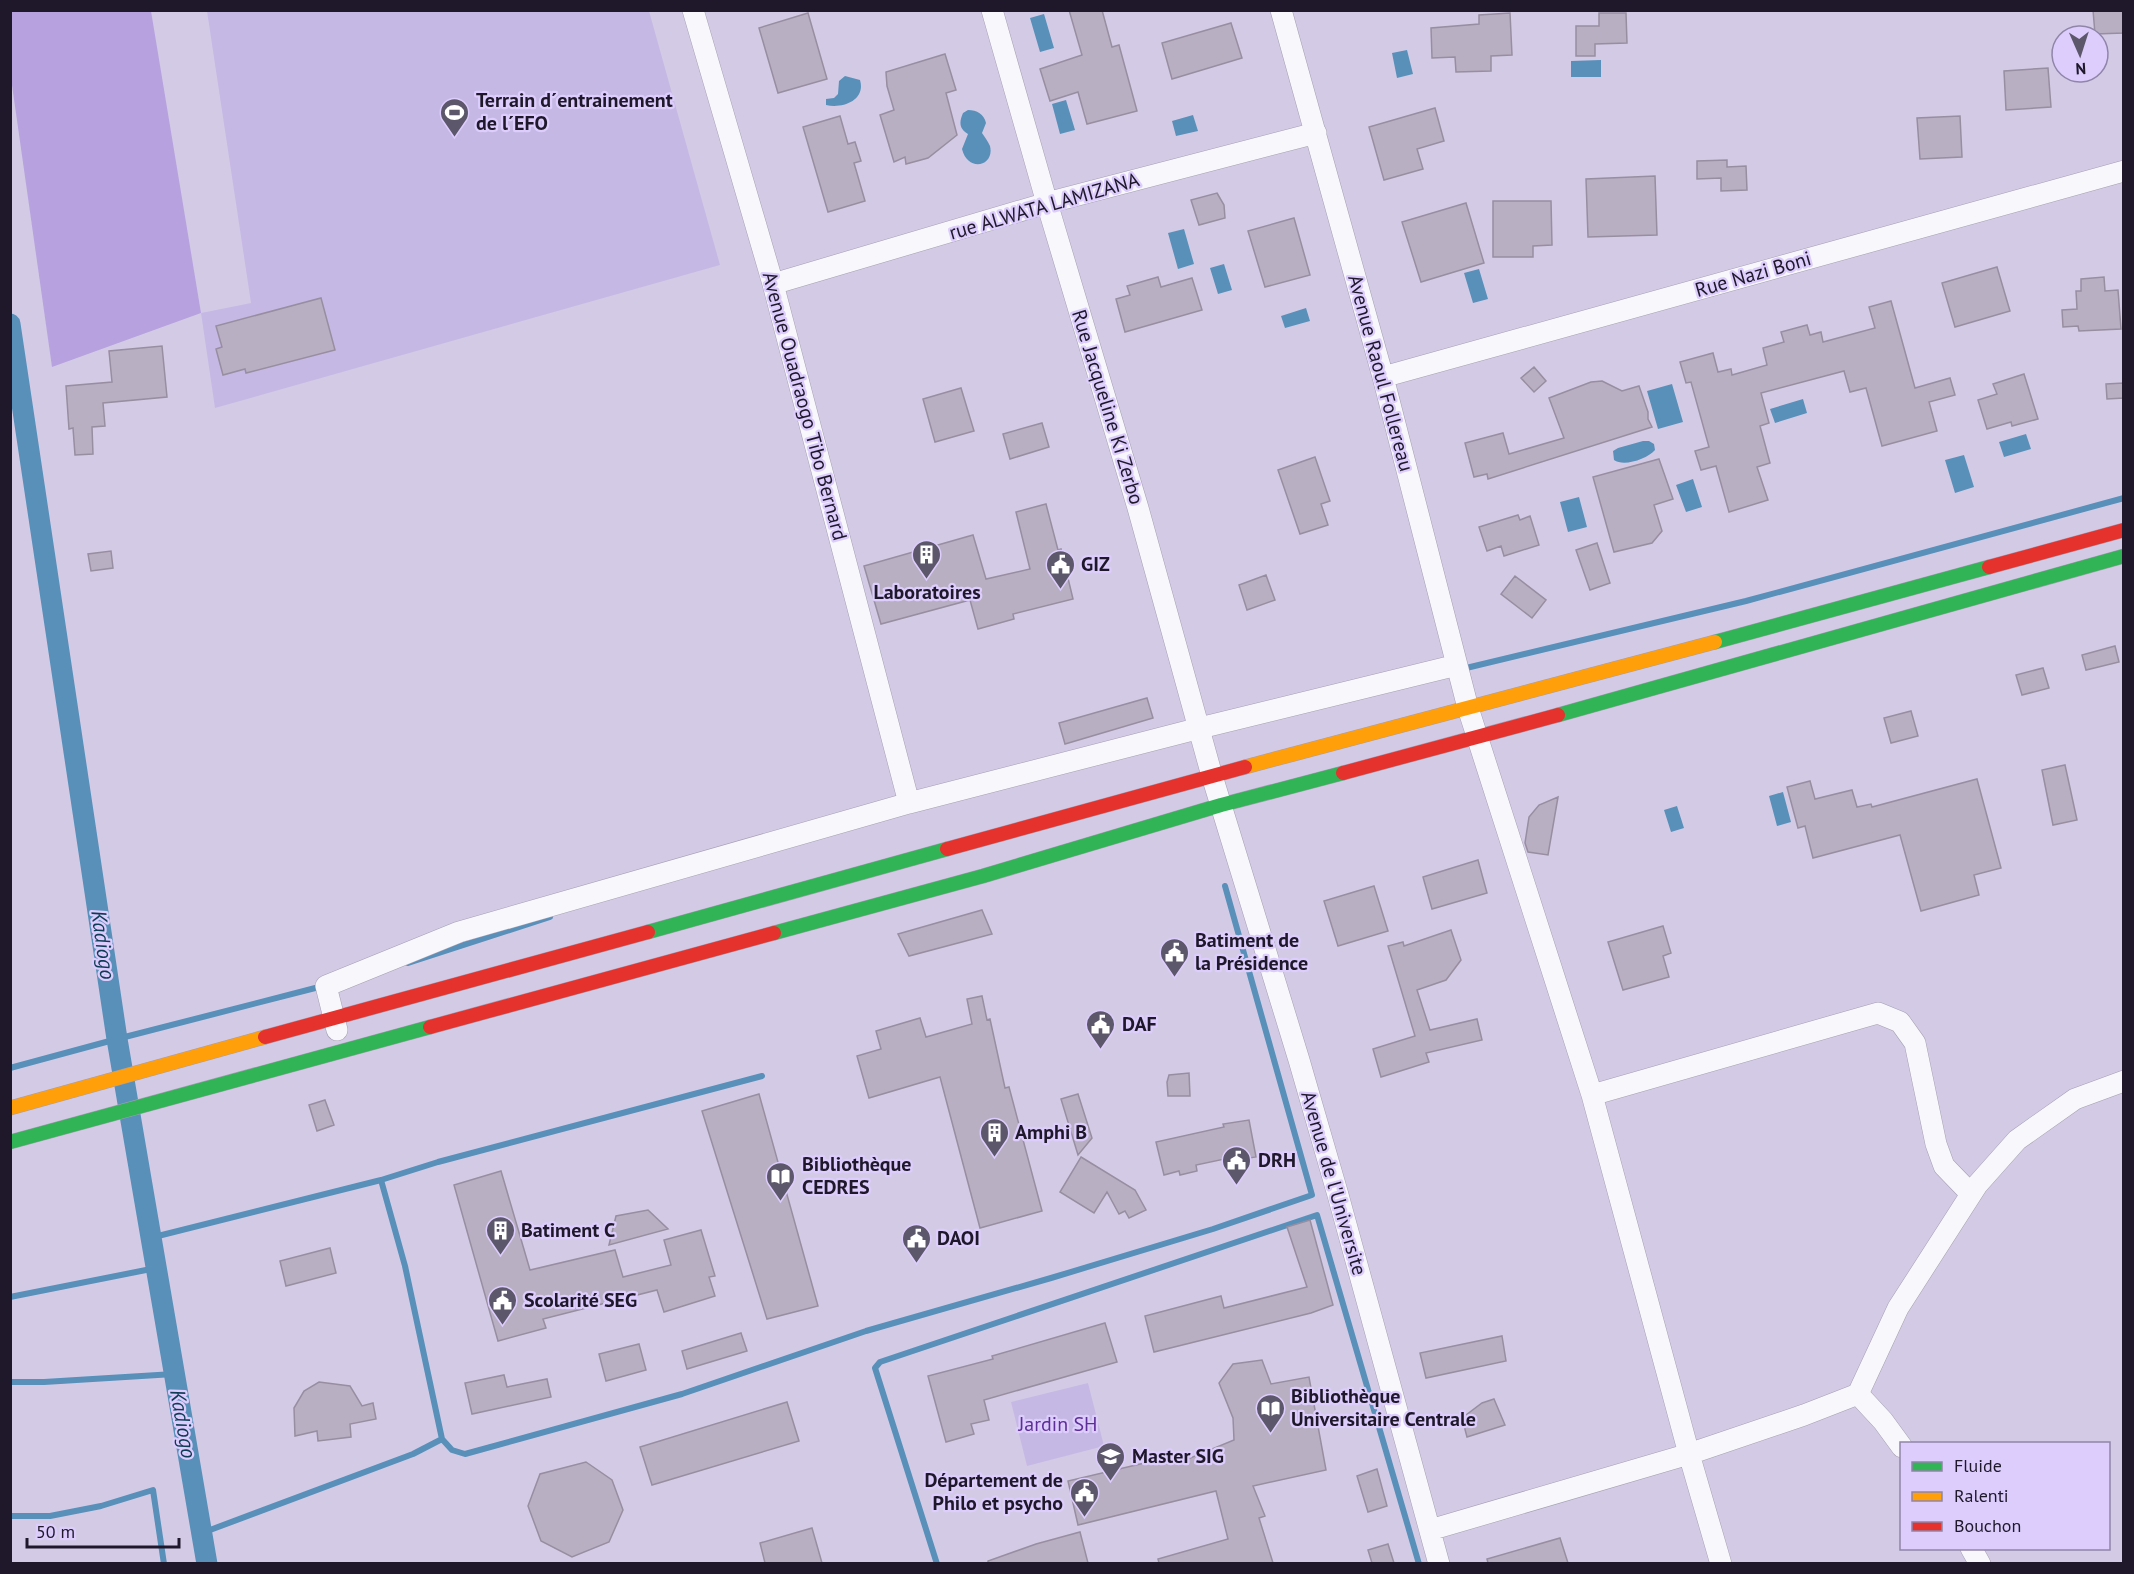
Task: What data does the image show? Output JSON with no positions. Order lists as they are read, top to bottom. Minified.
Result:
{"streets":{"street":["rue ALWATA LAMIZANA","Rue Nazi Boni","Avenue Raoul Follereau","Avenue Ouadraogo Tibo Bernard","Rue Jacqueline Ki Zerbo","Avenue de l'Universite"]},"crossings":[["rue ALWATA LAMIZANA","Avenue Raoul Follereau"],["rue ALWATA LAMIZANA","Avenue Ouadraogo Tibo Bernard"],["rue ALWATA LAMIZANA","Rue Jacqueline Ki Zerbo"],["Rue Nazi Boni","Avenue Raoul Follereau"],["Rue Jacqueline Ki Zerbo","Avenue de l'Universite"]],"water":["Kadiogo"],"parks":["Jardin SH"],"places":{"sports":["Terrain d´entrainement de l´EFO"],"building":["Laboratoires","Amphi B","Batiment C"],"public building":["GIZ","Batiment de la Présidence","DAF","DRH","DAOI","Scolarité SEG","Département de Philo et psycho"],"library":["Bibliothèque CEDRES","Bibliothèque Universitaire Centrale"],"school or university":["Master SIG"]},"legend":["Fluide","Ralenti","Bouchon"],"scale_bar":"50 m","north":"bottom"}
